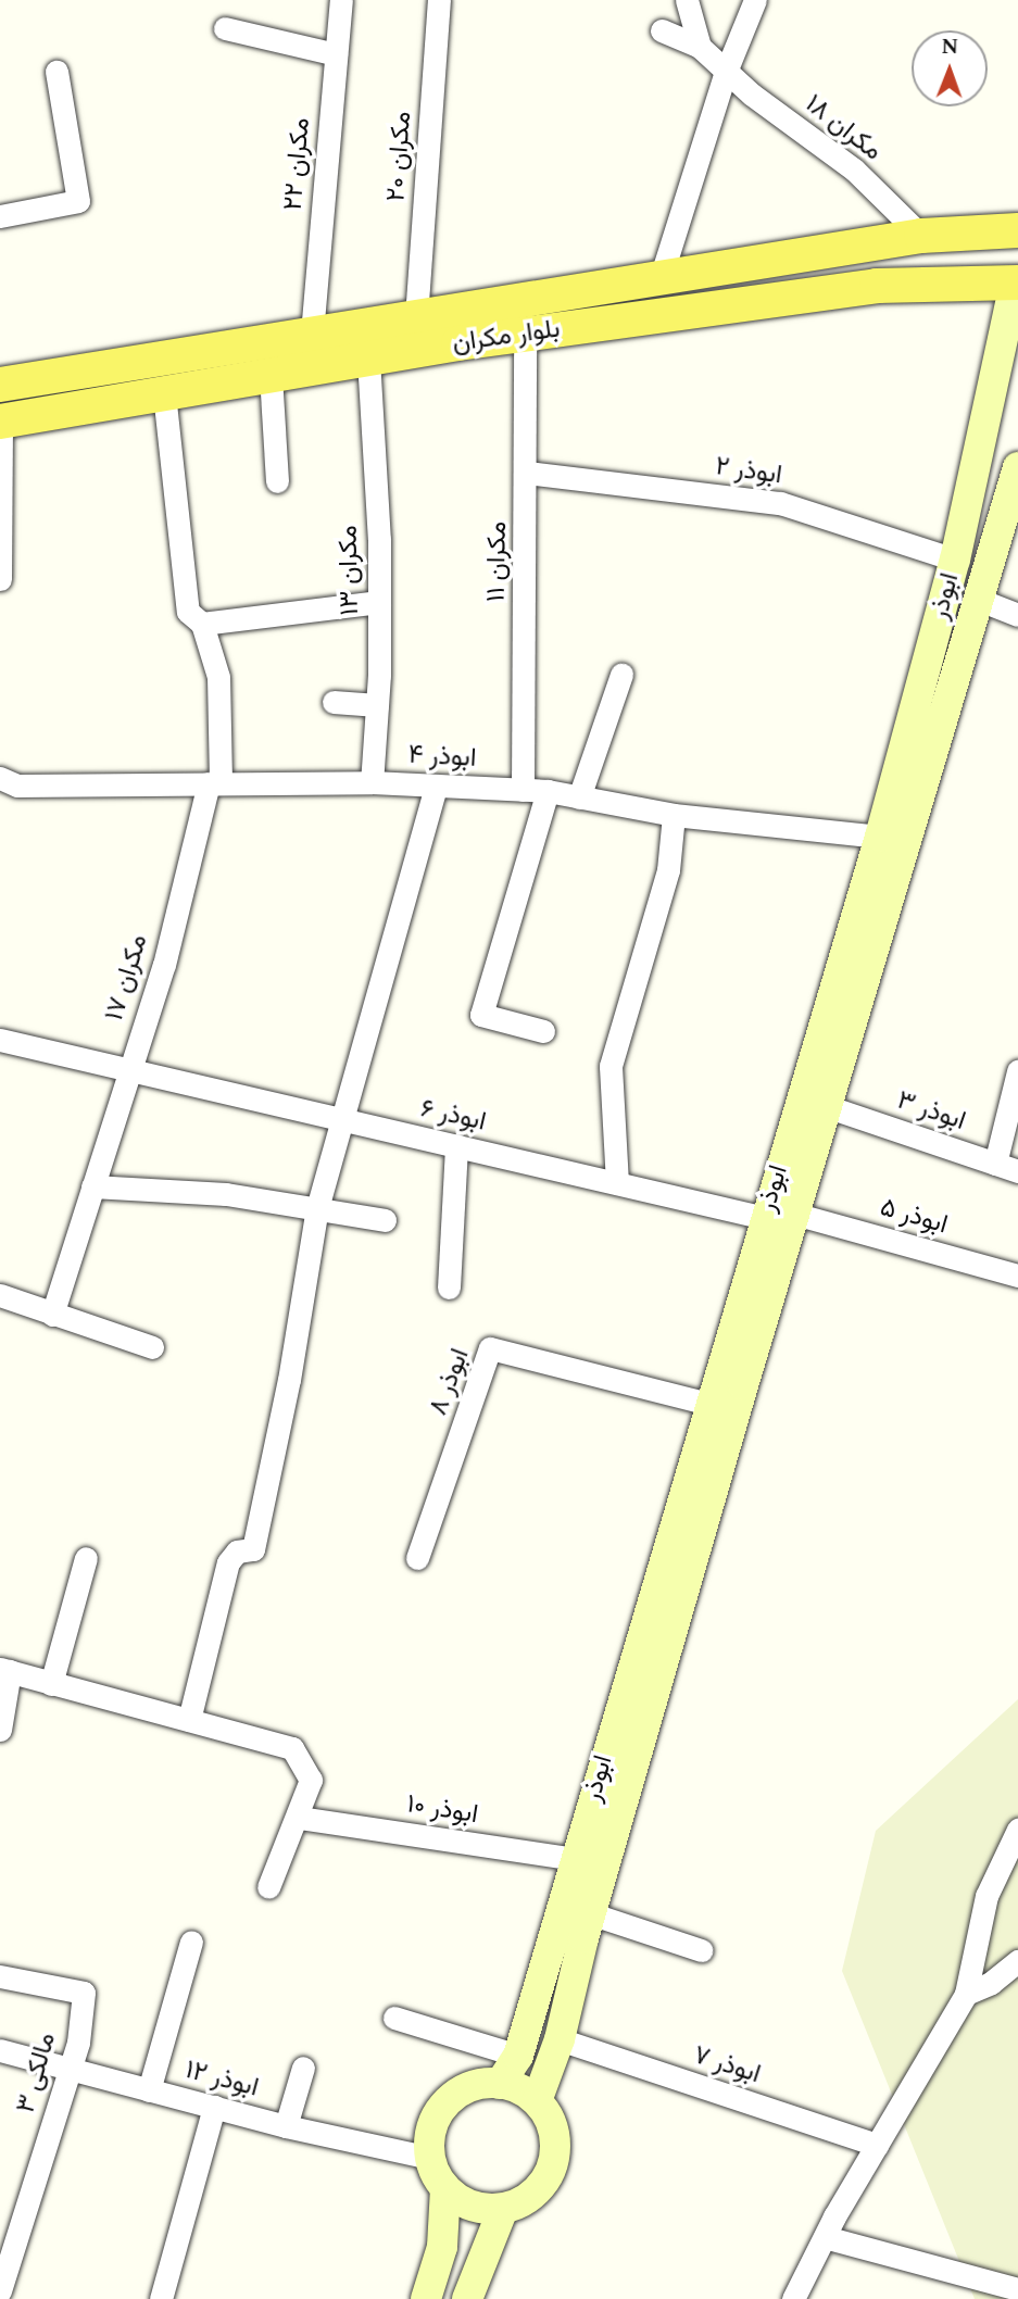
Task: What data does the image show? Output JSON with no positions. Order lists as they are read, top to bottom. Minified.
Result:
{"streets":{"main road":["بلوار مکران","ابوذر"],"street":["مکران ۱۸","مکران ۲۰","مکران ۲۲","ابوذر ۲","مکران ۱۱","مکران ۱۳","ابوذر ۴","مکران ۱۷","ابوذر ۳","ابوذر ۶","ابوذر ۵","ابوذر ۸","ابوذر ۱۰","ابوذر ۷","مالکی ۳","ابوذر ۱۲"]},"crossings":[["بلوار مکران","مکران ۱۱"],["بلوار مکران","مکران ۱۳"],["بلوار مکران","ابوذر"],["بلوار مکران","مکران ۱۷"],["ابوذر ۲","مکران ۱۱"],["ابوذر ۲","ابوذر"],["مکران ۱۱","ابوذر ۴"],["مکران ۱۳","ابوذر ۴"],["ابوذر","ابوذر ۴"],["ابوذر","ابوذر ۳"],["ابوذر","ابوذر ۶"],["ابوذر","ابوذر ۵"],["ابوذر","ابوذر ۸"],["ابوذر","ابوذر ۱۰"],["ابوذر","ابوذر ۷"],["ابوذر","ابوذر ۱۲"],["ابوذر ۴","مکران ۱۷"],["مکران ۱۷","ابوذر ۶"],["ابوذر ۶","ابوذر ۵"],["مالکی ۳","ابوذر ۱۲"]],"north":"top"}
